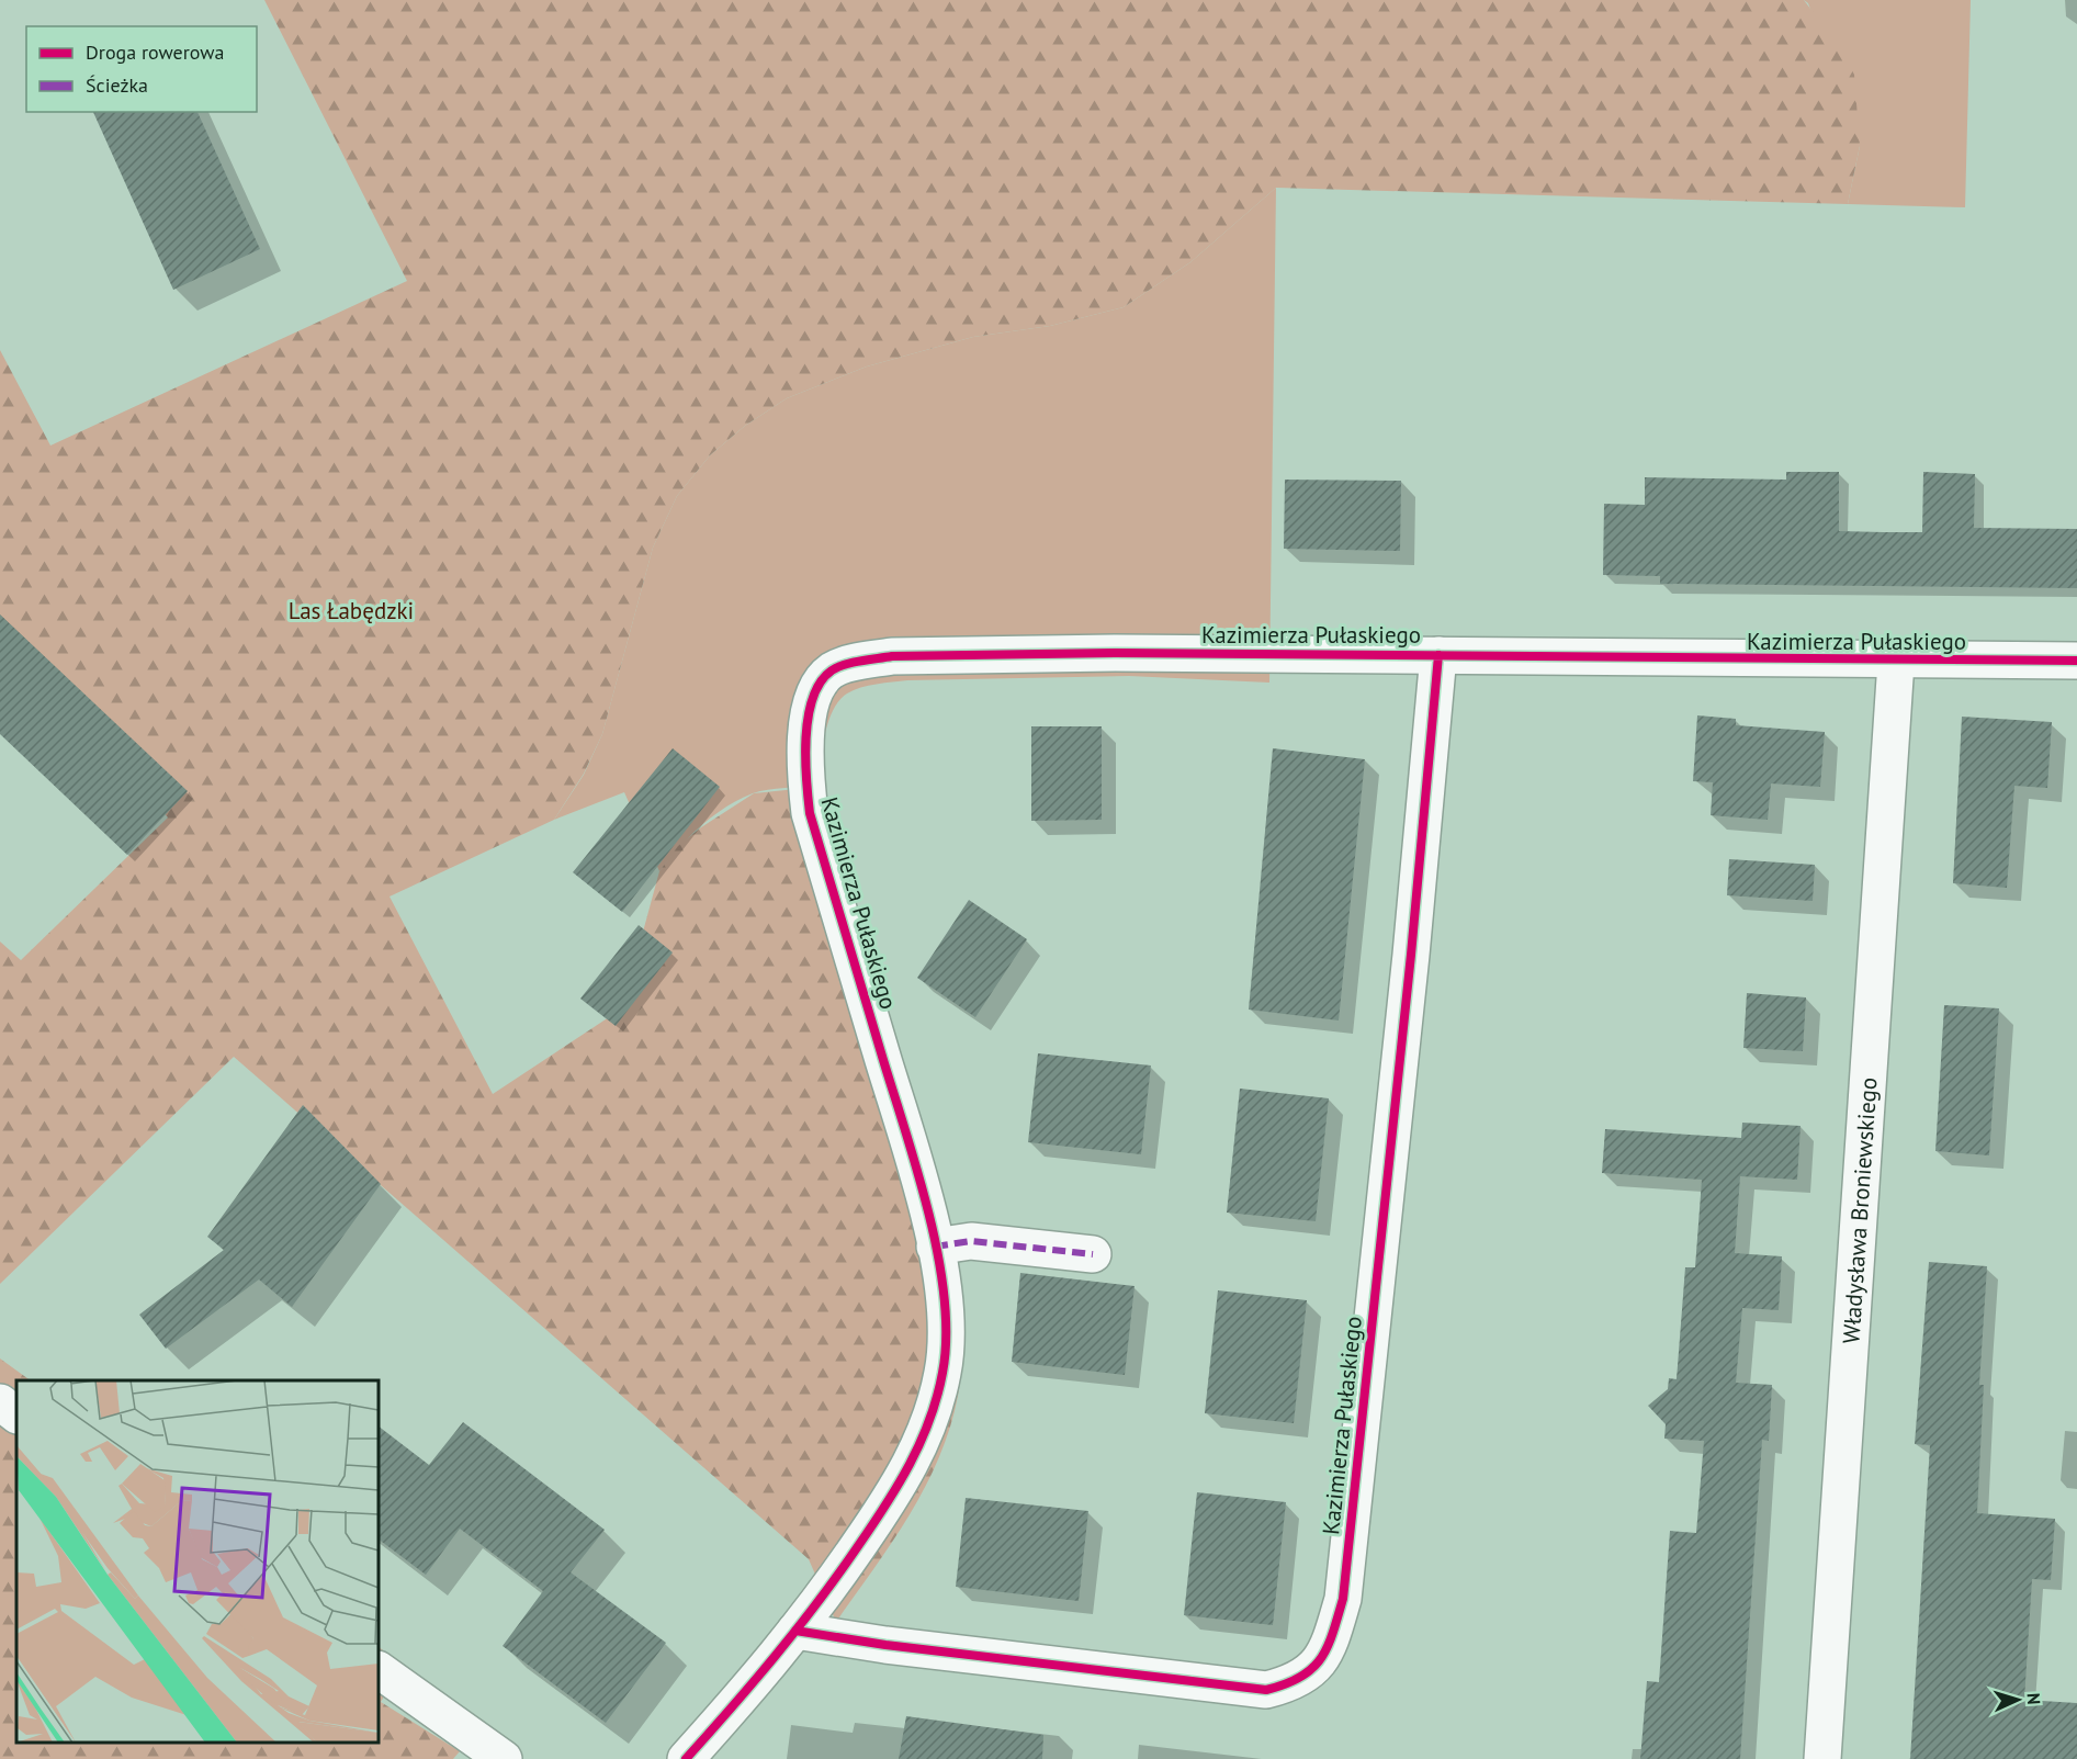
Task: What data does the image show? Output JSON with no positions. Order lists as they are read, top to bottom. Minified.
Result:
{"streets":{"street":["Kazimierza Pułaskiego","Władysława Broniewskiego"]},"crossings":[["Kazimierza Pułaskiego","Władysława Broniewskiego"]],"parks":["Las Łabędzki"],"legend":["Droga rowerowa","Ścieżka"],"north":"right"}
